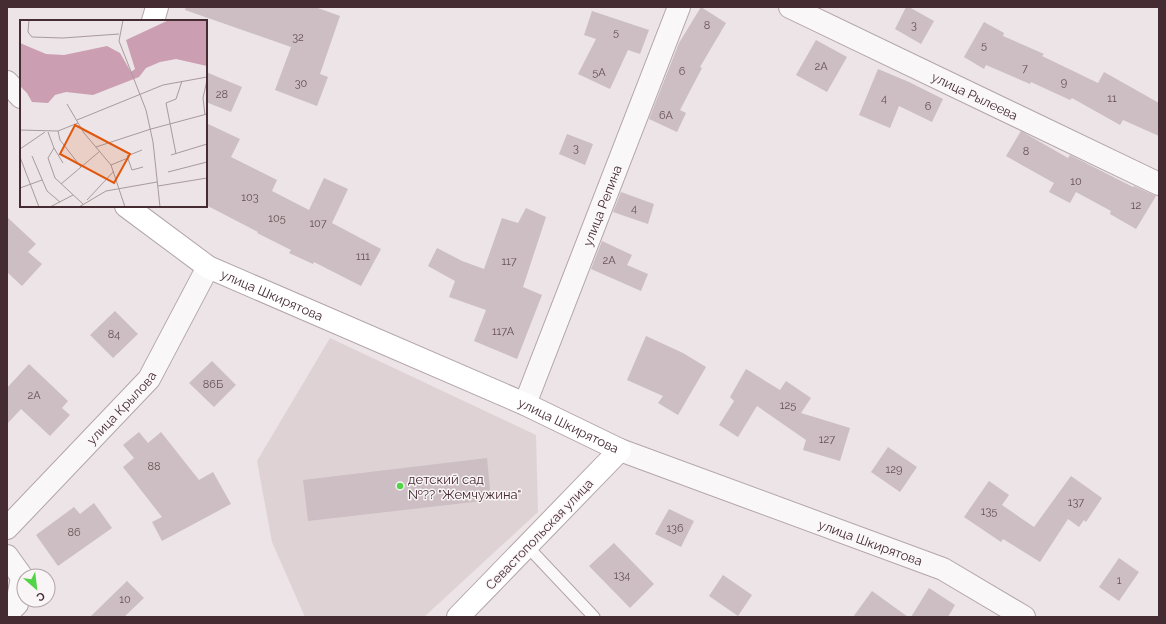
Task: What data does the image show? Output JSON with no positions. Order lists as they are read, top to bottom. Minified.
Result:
{"streets":{"street":["улица Рылеева","улица Репина","улица Шкирятова","улица Крылова","Севастопольская улица"]},"crossings":[["улица Репина","улица Шкирятова"],["улица Шкирятова","улица Крылова"],["улица Шкирятова","Севастопольская улица"]],"places":["детский сад №?? \"Жемчужина\""],"house_numbers":["8","3","5","32","5","2А","7","6","5А","9","30","28","4","11","6","6А","3","8","10","103","12","4","105","107","111","2А","117","117А","84","86Б","2А","125","127","88","129","137","135","136","86","134","1","10"],"north":"bottom right"}
